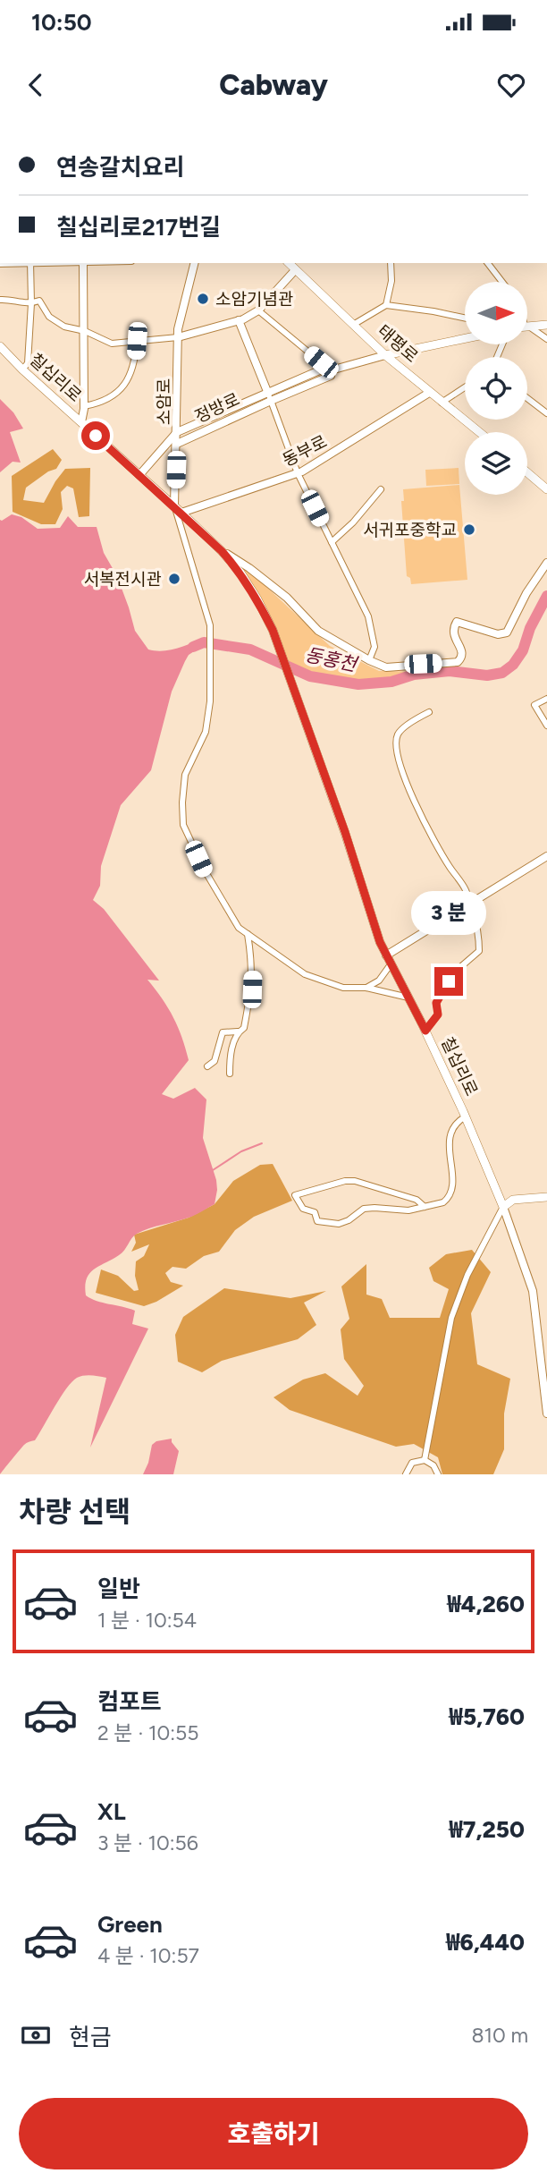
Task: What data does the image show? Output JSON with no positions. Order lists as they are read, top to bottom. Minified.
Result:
{"streets":{"main road":["태평로","칠십리로","정방로"],"street":["소암로","동부로"]},"crossings":[["태평로","정방로"],["태평로","동부로"],["칠십리로","소암로"],["칠십리로","동부로"],["소암로","정방로"],["소암로","동부로"]],"water":["동홍천"],"places":["소암기념관","서귀포중학교","서복전시관"],"north":"right","page":{"status":"10:50","header":"Cabway","banner":["연송갈치요리","칠십리로217번길"],"bubble":"3 분","heading":"차량 선택","list":[{"name":"일반","note":"1 분 · 10:54","value":"₩4,260"},{"name":"컴포트","note":"2 분 · 10:55","value":"₩5,760"},{"name":"XL","note":"3 분 · 10:56","value":"₩7,250"},{"name":"Green","note":"4 분 · 10:57","value":"₩6,440"}],"pay":["현금","810 m"],"buttons":"호출하기"}}
